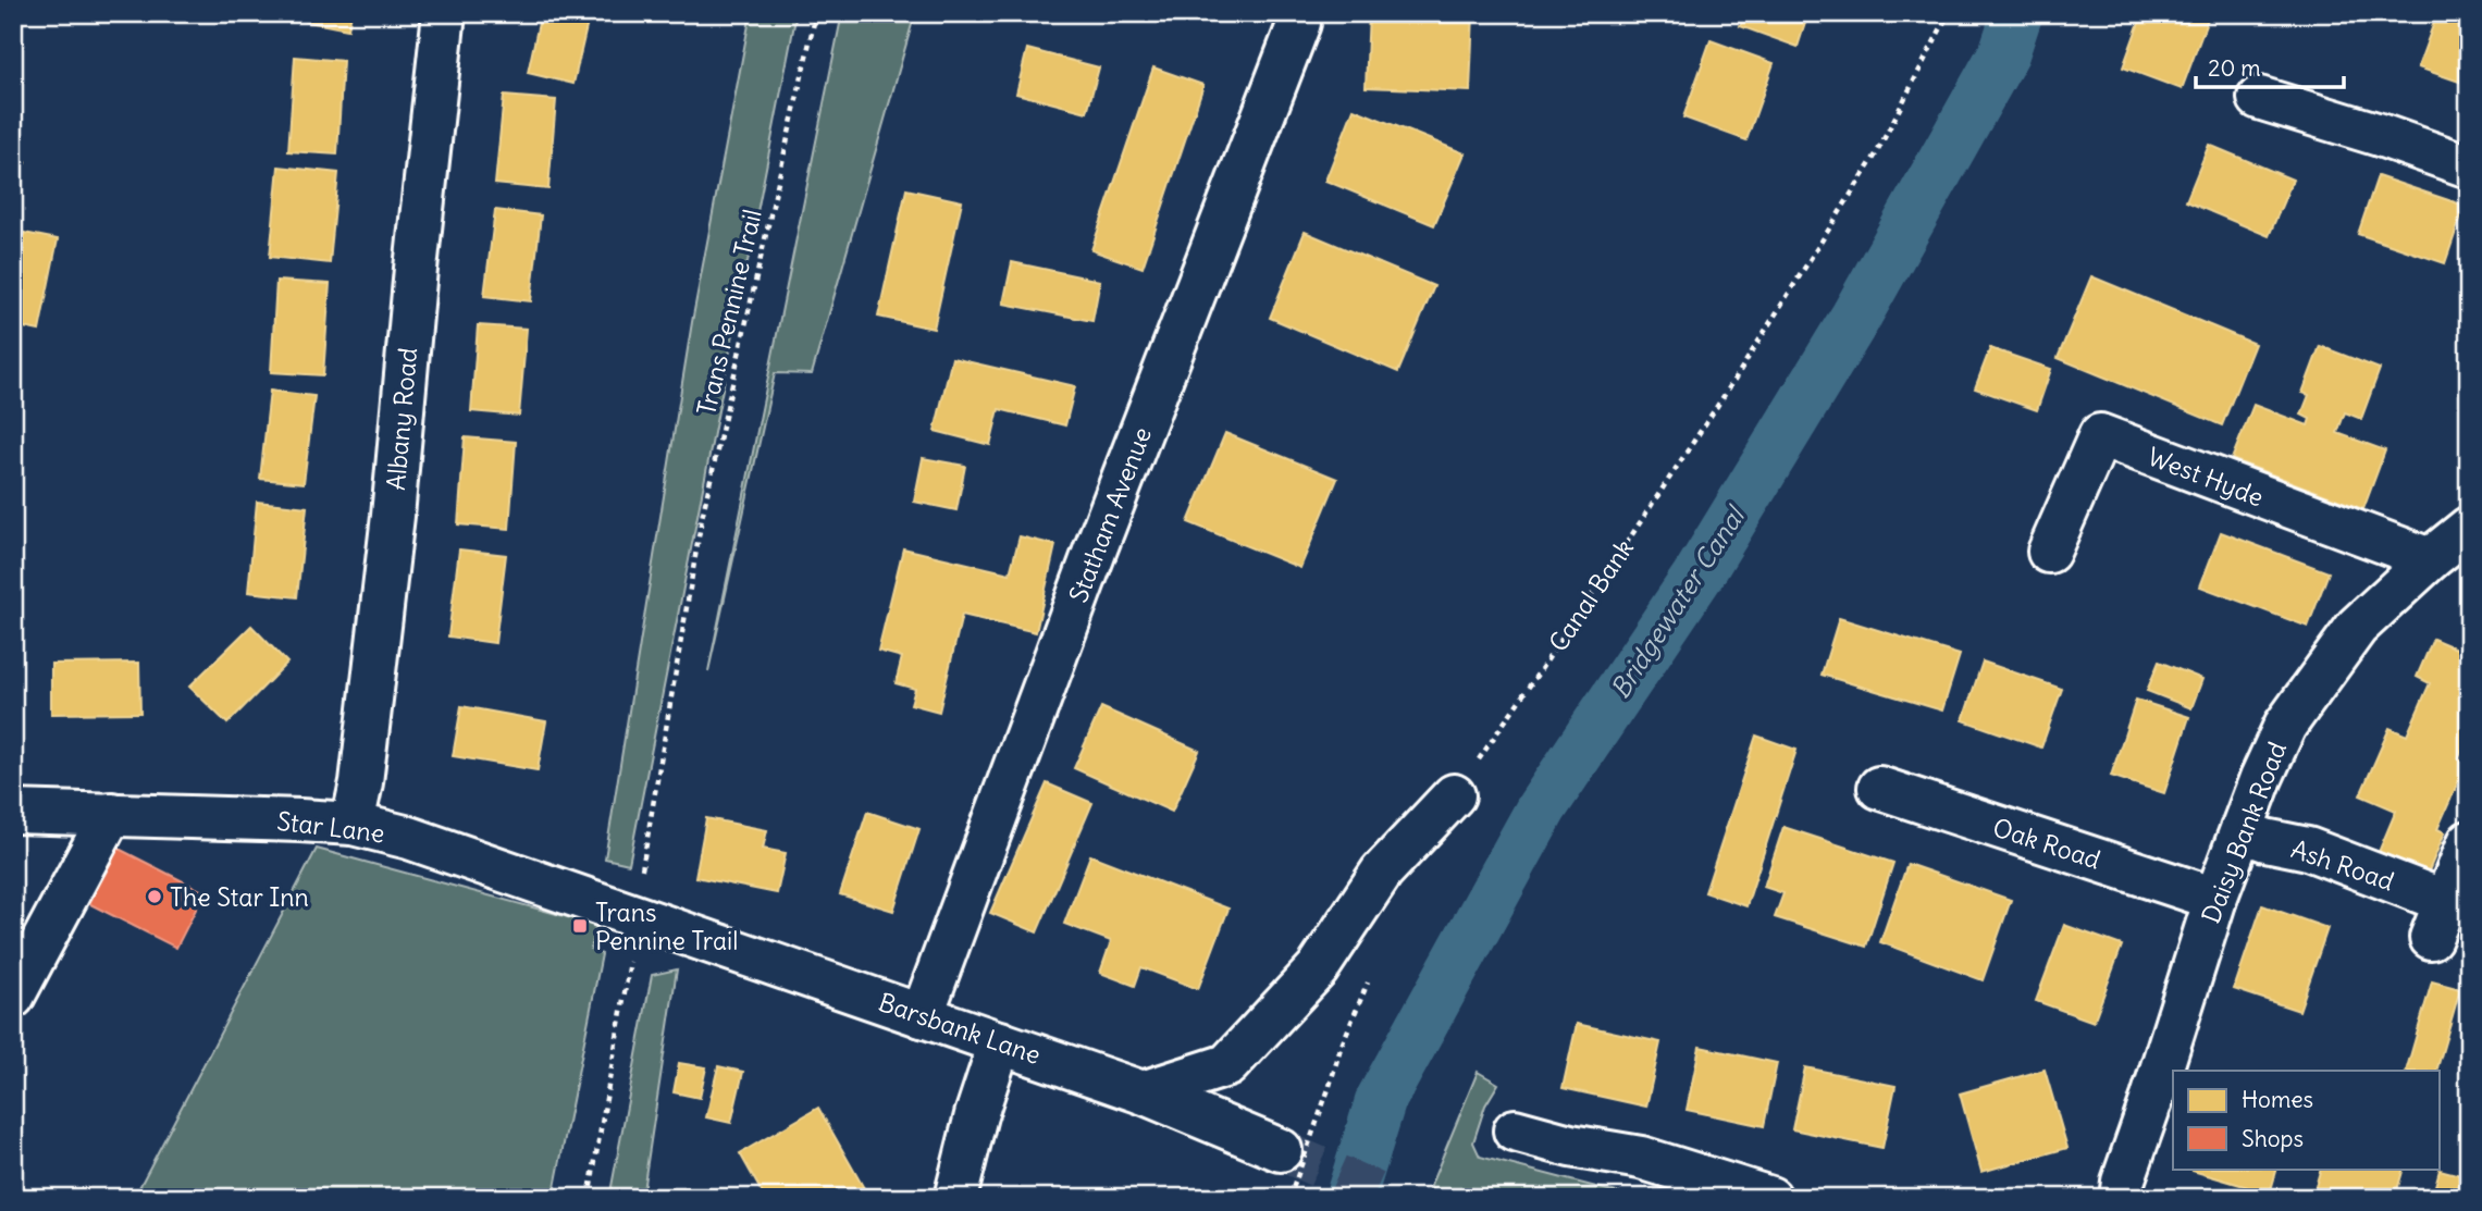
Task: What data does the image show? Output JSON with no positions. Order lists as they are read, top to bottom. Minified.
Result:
{"streets":{"street":["Albany Road","West Hyde","Statham Avenue","Star Lane","Daisy Bank Road","Oak Road","Ash Road","Barsbank Lane"],"path":["Trans Pennine Trail","Canal Bank"]},"crossings":[["Trans Pennine Trail","Star Lane"],["Trans Pennine Trail","Barsbank Lane"],["Albany Road","Star Lane"],["West Hyde","Daisy Bank Road"],["Statham Avenue","Barsbank Lane"],["Star Lane","Barsbank Lane"],["Daisy Bank Road","Oak Road"],["Daisy Bank Road","Ash Road"]],"water":["Bridgewater Canal"],"places":{"other":["The Star Inn"],"transit":["Trans Pennine Trail"]},"legend":["Homes","Shops"],"scale_bar":"20 m"}
